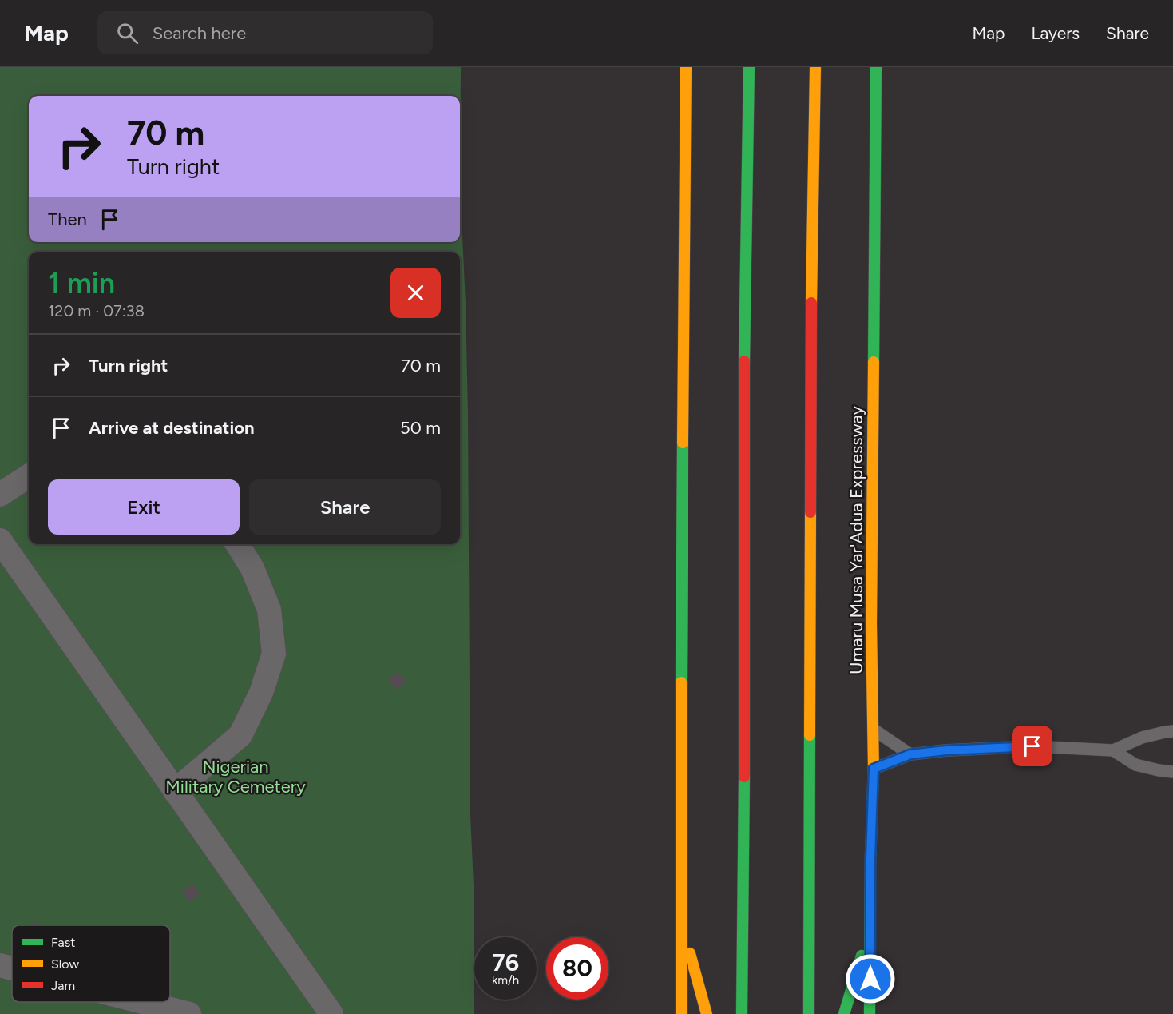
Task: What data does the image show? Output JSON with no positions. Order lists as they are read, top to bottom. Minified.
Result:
{"streets":{"highway":["Umaru Musa Yar'Adua Expressway"]},"parks":["Nigerian Military Cemetery"],"legend":["Fast","Slow","Jam"],"page":{"header":"Map","search":"Search here","nav":["Map","Layers","Share"],"turn":["70 m","Turn right"],"then":"Then","heading":["1 min","120 m · 07:38"],"list":[{"name":"Turn right","value":"70 m"},{"name":"Arrive at destination","value":"50 m"}],"buttons":["Exit","Share"],"speed":"76 km/h","limit":"80"}}
